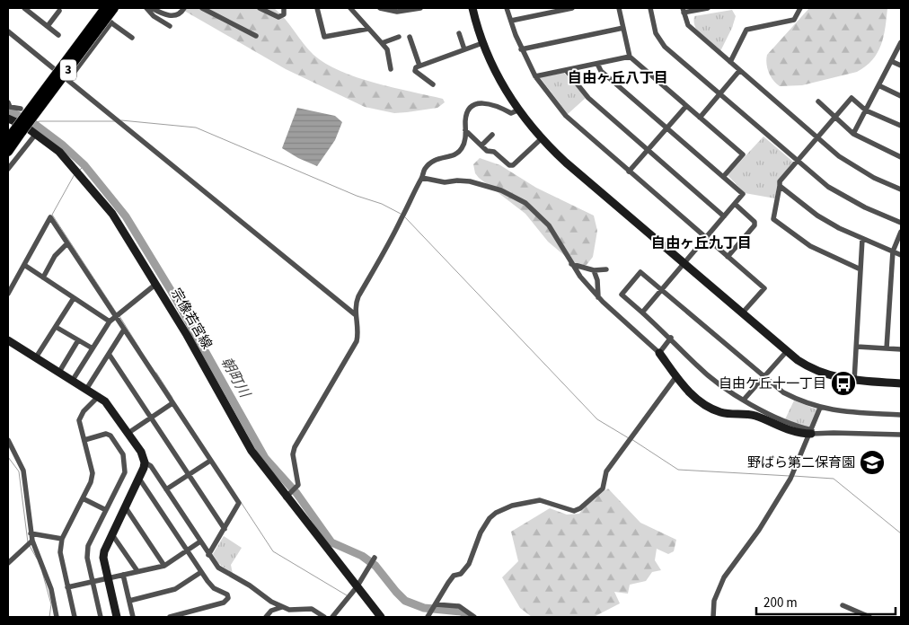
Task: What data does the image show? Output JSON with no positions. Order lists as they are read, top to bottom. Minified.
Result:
{"streets":{"highway":["3"],"street":["宗像若宮線"]},"districts":["自由ヶ丘八丁目","自由ヶ丘九丁目"],"water":["朝町川"],"places":{"bus stop":["自由ケ丘十一丁目"],"school or university":["野ばら第二保育園"]},"scale_bar":"200 m"}
